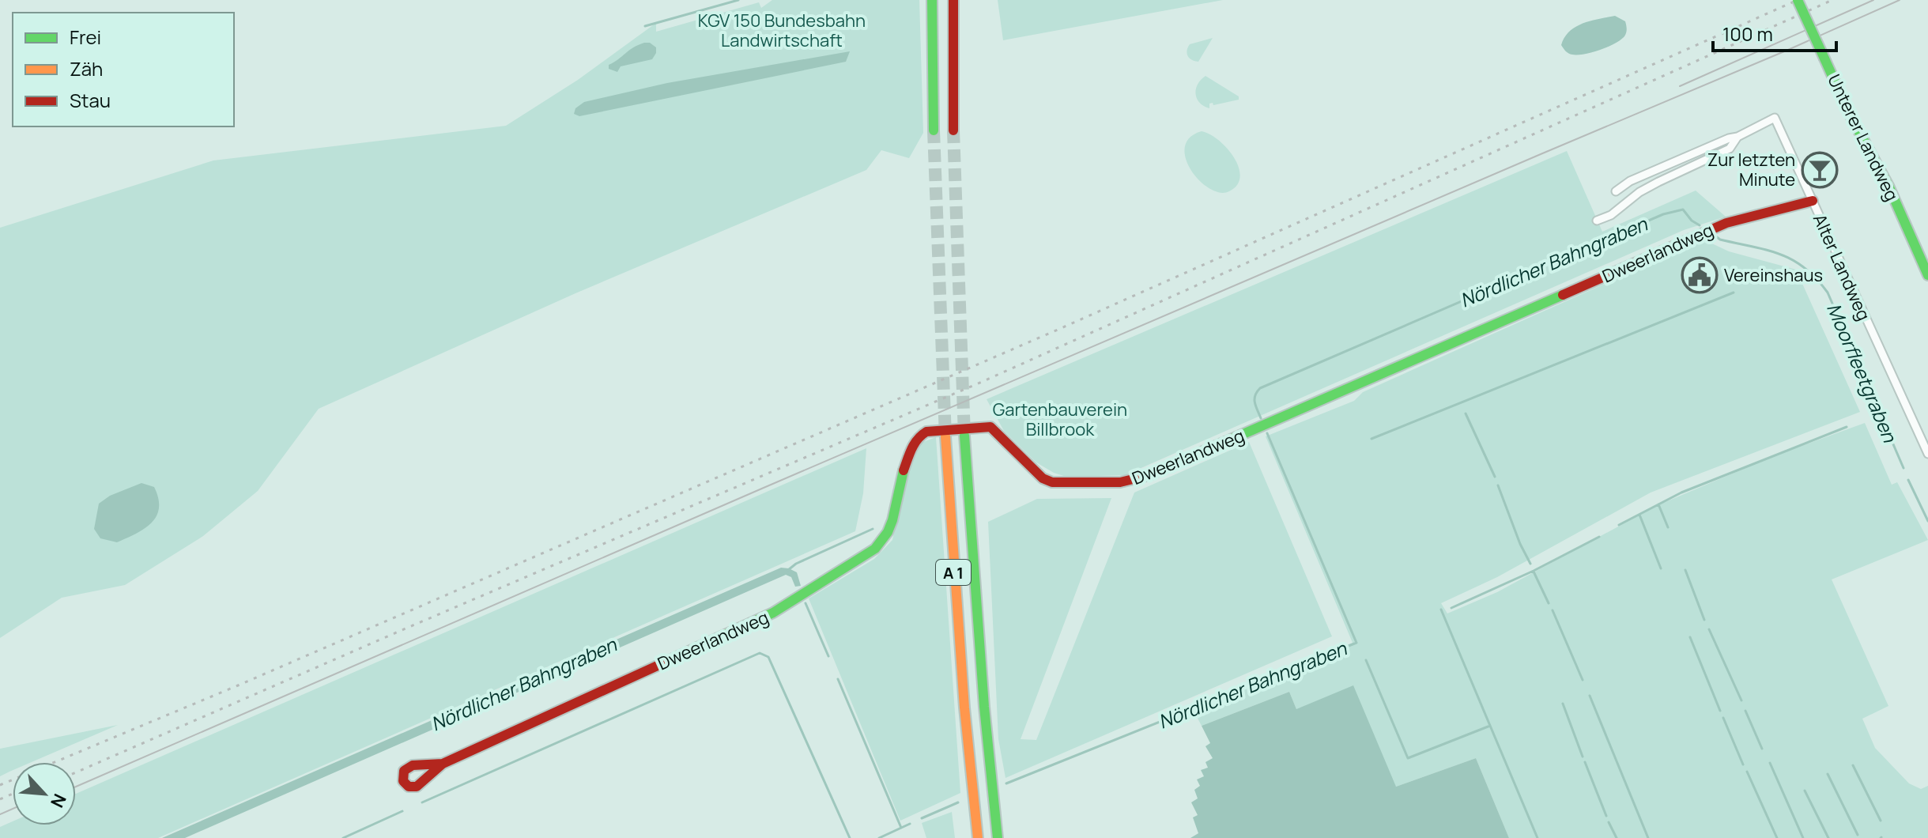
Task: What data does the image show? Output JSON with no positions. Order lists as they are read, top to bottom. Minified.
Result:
{"streets":{"main road":["Unterer Landweg","Dweerlandweg","A 1"],"street":["Alter Landweg"]},"crossings":[["Dweerlandweg","Alter Landweg"]],"water":["Nördlicher Bahngraben","Moorfleetgraben"],"parks":["KGV 150 Bundesbahn Landwirtschaft","Gartenbauverein Billbrook"],"places":{"bar":["Zur letzten Minute"],"public building":["Vereinshaus"]},"legend":["Frei","Zäh","Stau"],"scale_bar":"100 m","north":"bottom right"}
